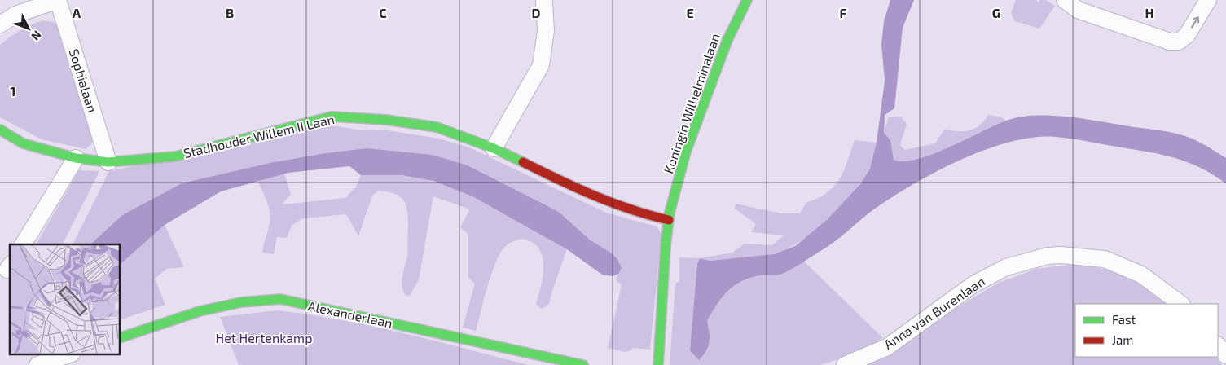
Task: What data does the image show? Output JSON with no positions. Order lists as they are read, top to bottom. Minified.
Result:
{"streets":{"street":["Sophialaan","Koningin Wilhelminalaan","Stadhouder Willem II Laan","Anna van Burenlaan","Alexanderlaan"]},"crossings":[["Sophialaan","Stadhouder Willem II Laan"],["Koningin Wilhelminalaan","Stadhouder Willem II Laan"]],"parks":["Het Hertenkamp"],"legend":["Fast","Jam"],"north":"bottom right","grid":{"columns":["A","B","C","D","E","F","G","H"],"rows":["1"]}}
